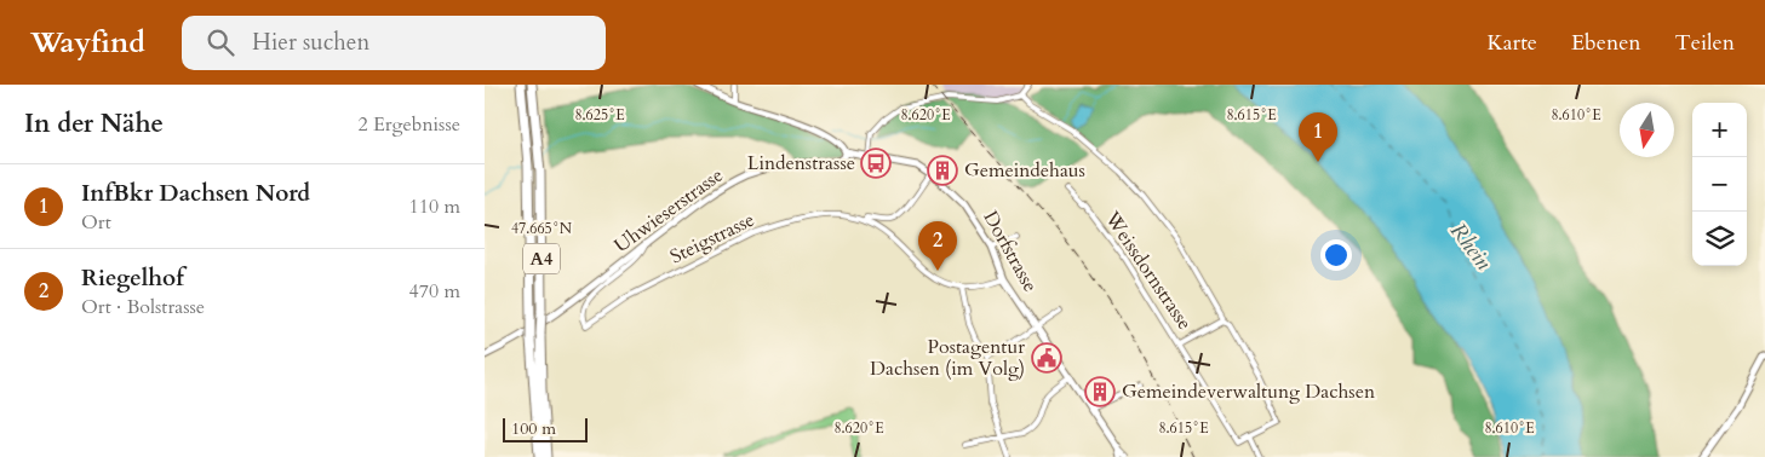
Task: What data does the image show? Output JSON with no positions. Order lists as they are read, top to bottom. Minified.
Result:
{"streets":{"highway":["A4"],"street":["Uhwieserstrasse","Steigstrasse","Dorfstrasse","Weissdornstrasse"]},"crossings":[["Uhwieserstrasse","Steigstrasse"],["Uhwieserstrasse","Dorfstrasse"],["Uhwieserstrasse","A4"]],"water":["Rhein"],"places":{"bus stop":["Lindenstrasse"],"building":["Gemeindehaus","Gemeindeverwaltung Dachsen"],"public building":["Postagentur Dachsen (im Volg)"]},"scale_bar":"100 m","north":"bottom","page":{"header":"Wayfind","search":"Hier suchen","nav":["Karte","Ebenen","Teilen"],"heading":["In der Nähe","2 Ergebnisse"],"map_buttons":["+","−"],"pins":["1","2"],"list":[{"mark":"1","name":"InfBkr Dachsen Nord","note":"Ort","value":"110 m"},{"mark":"2","name":"Riegelhof","note":"Ort · Bolstrasse","value":"470 m"}],"scale":"100 m"},"coordinates":["8.625°E","8.620°E","8.615°E","8.610°E","47.665°N"]}
